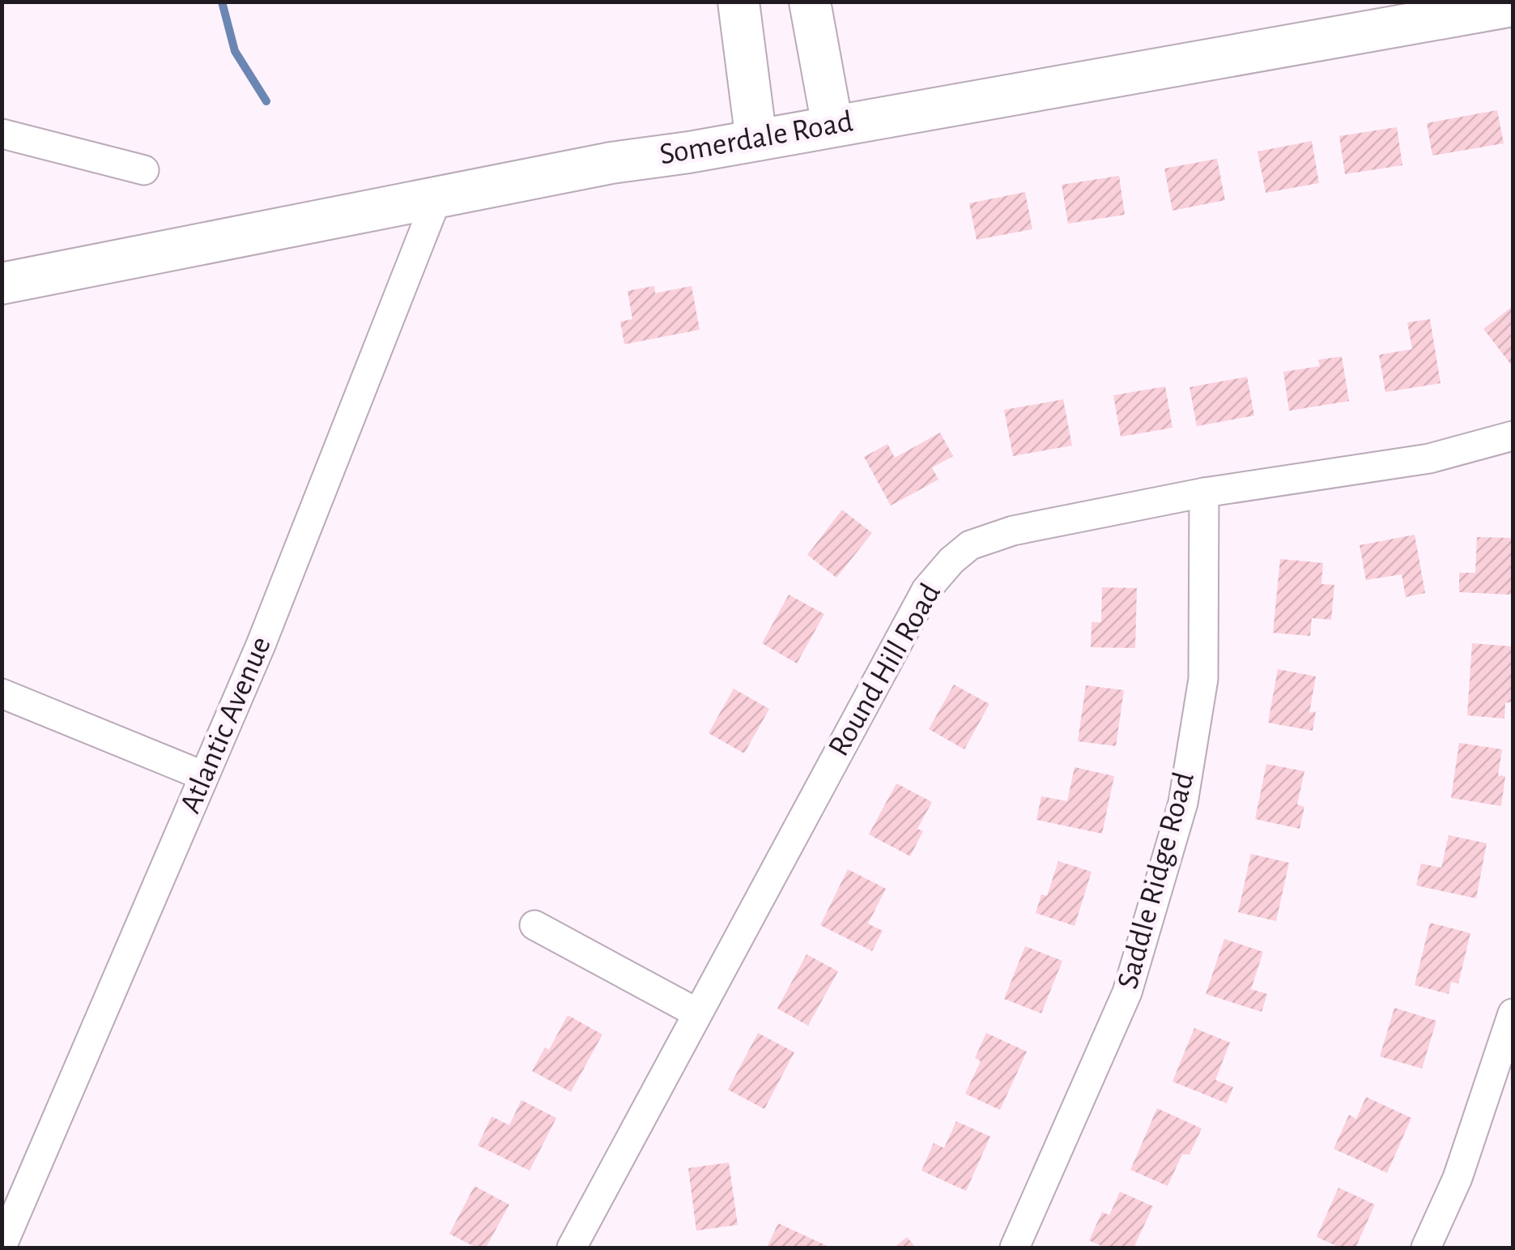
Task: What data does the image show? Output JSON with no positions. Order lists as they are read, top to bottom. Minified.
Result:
{"streets":{"main road":["Somerdale Road"],"street":["Round Hill Road","Atlantic Avenue","Saddle Ridge Road"]},"crossings":[["Somerdale Road","Atlantic Avenue"],["Round Hill Road","Saddle Ridge Road"]]}
